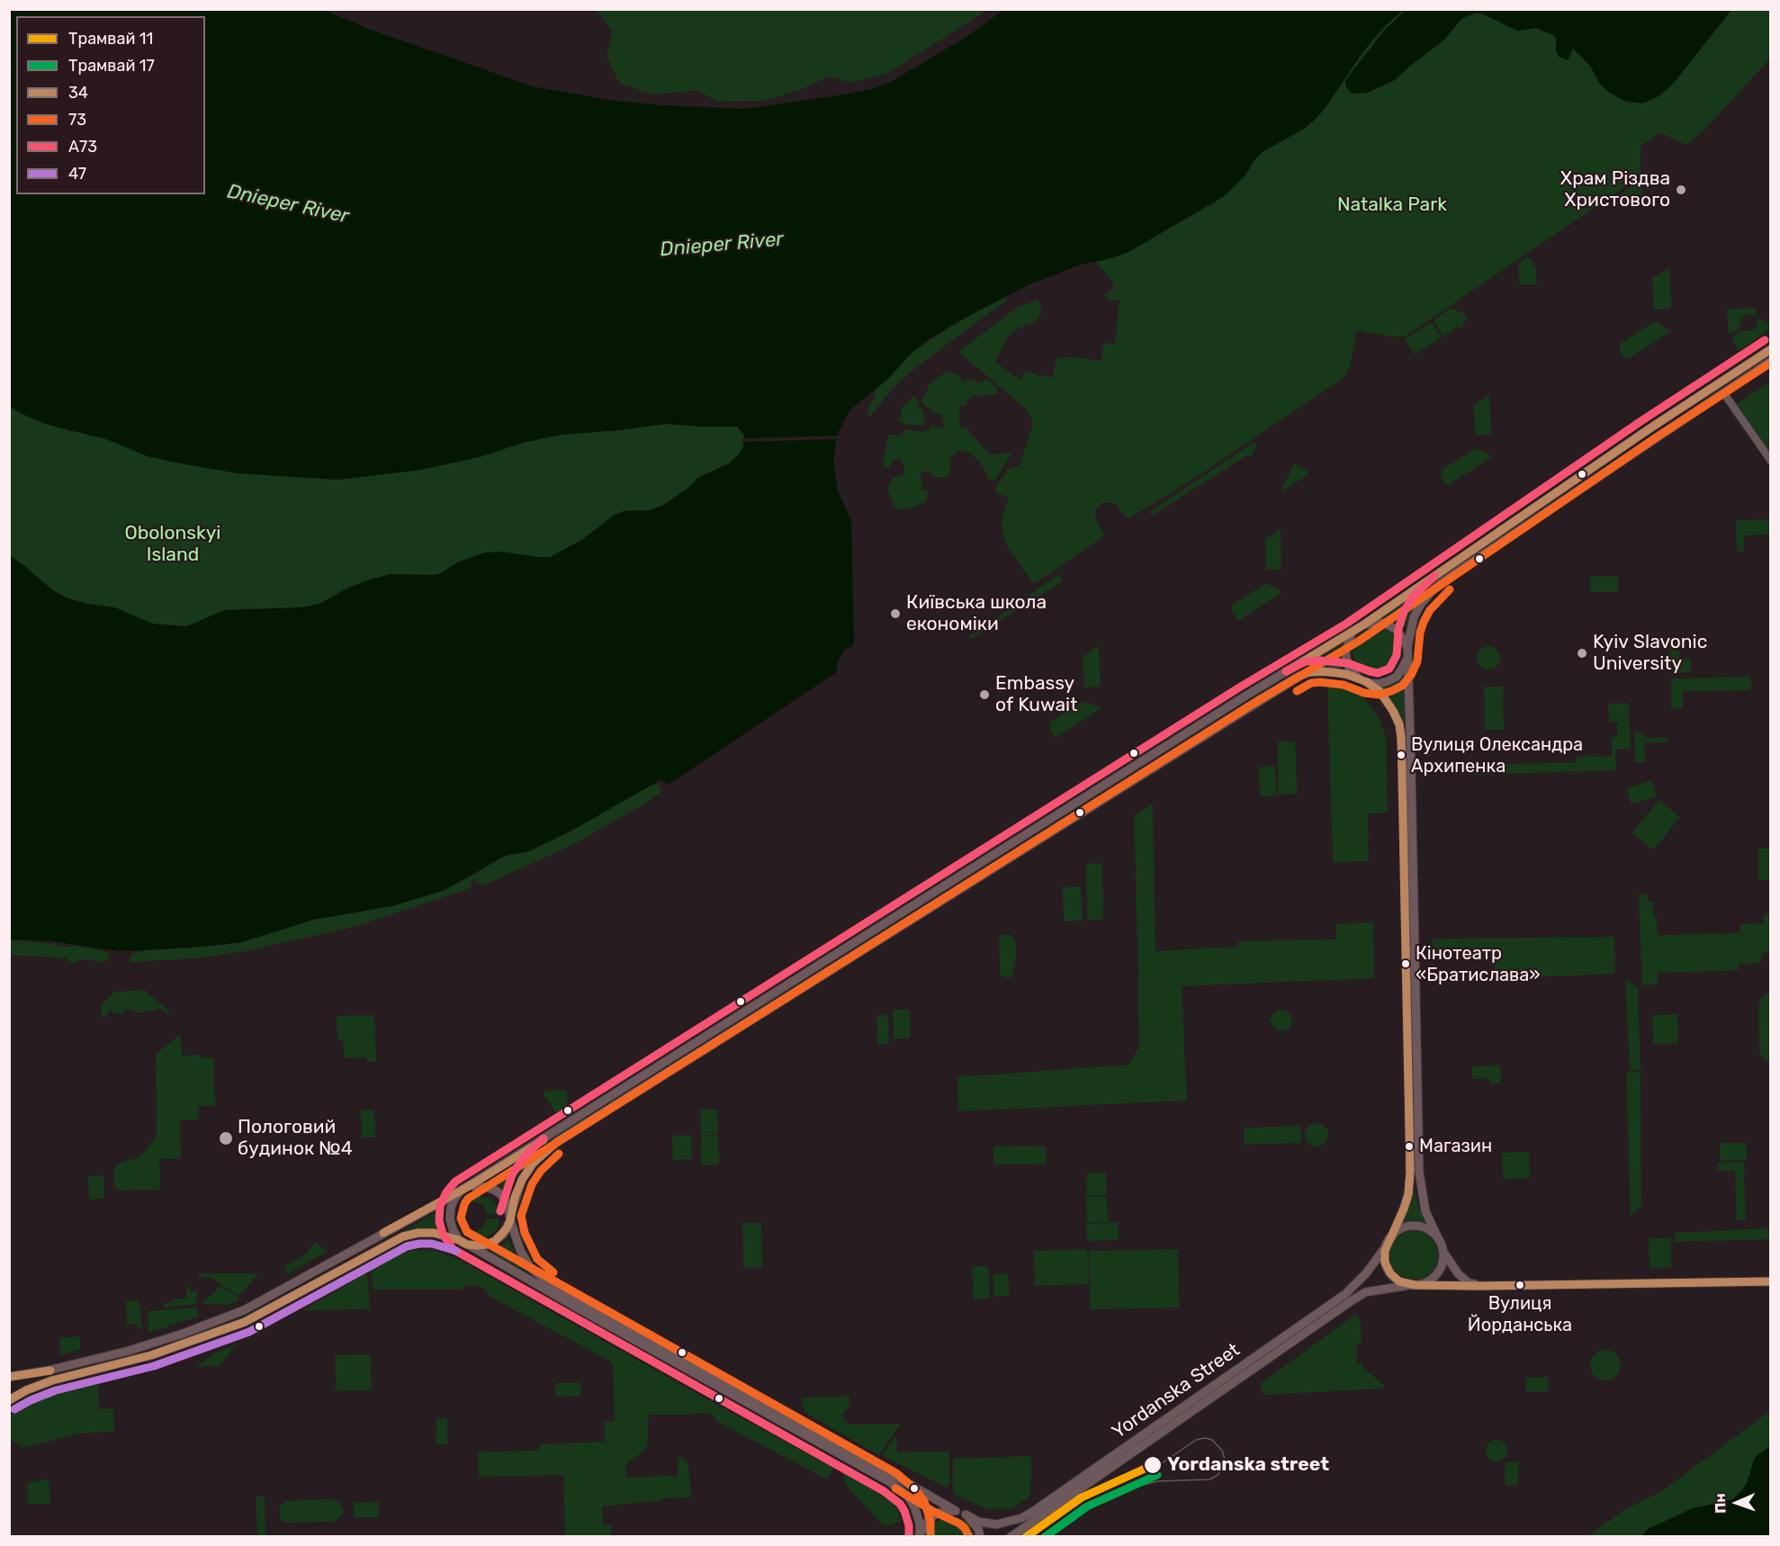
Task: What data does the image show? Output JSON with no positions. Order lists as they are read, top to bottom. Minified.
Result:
{"streets":{"main road":["Yordanska Street"]},"water":["Dnieper River"],"parks":["Natalka Park","Obolonskyi Island"],"places":["Храм Різдва Христового","Київська школа економіки","Kyiv Slavonic University","Embassy of Kuwait","Вулиця Олександра Архипенка","Кінотеатр «Братислава»","Пологовий будинок №4","Магазин","Вулиця Йорданська","Yordanska street"],"lines":["transit line А73","transit line 34","transit line 73","transit line 47","tram line 11","tram line 17"],"legend":["Трамвай 11","Трамвай 17","34","73","А73","47"],"north":"left"}
